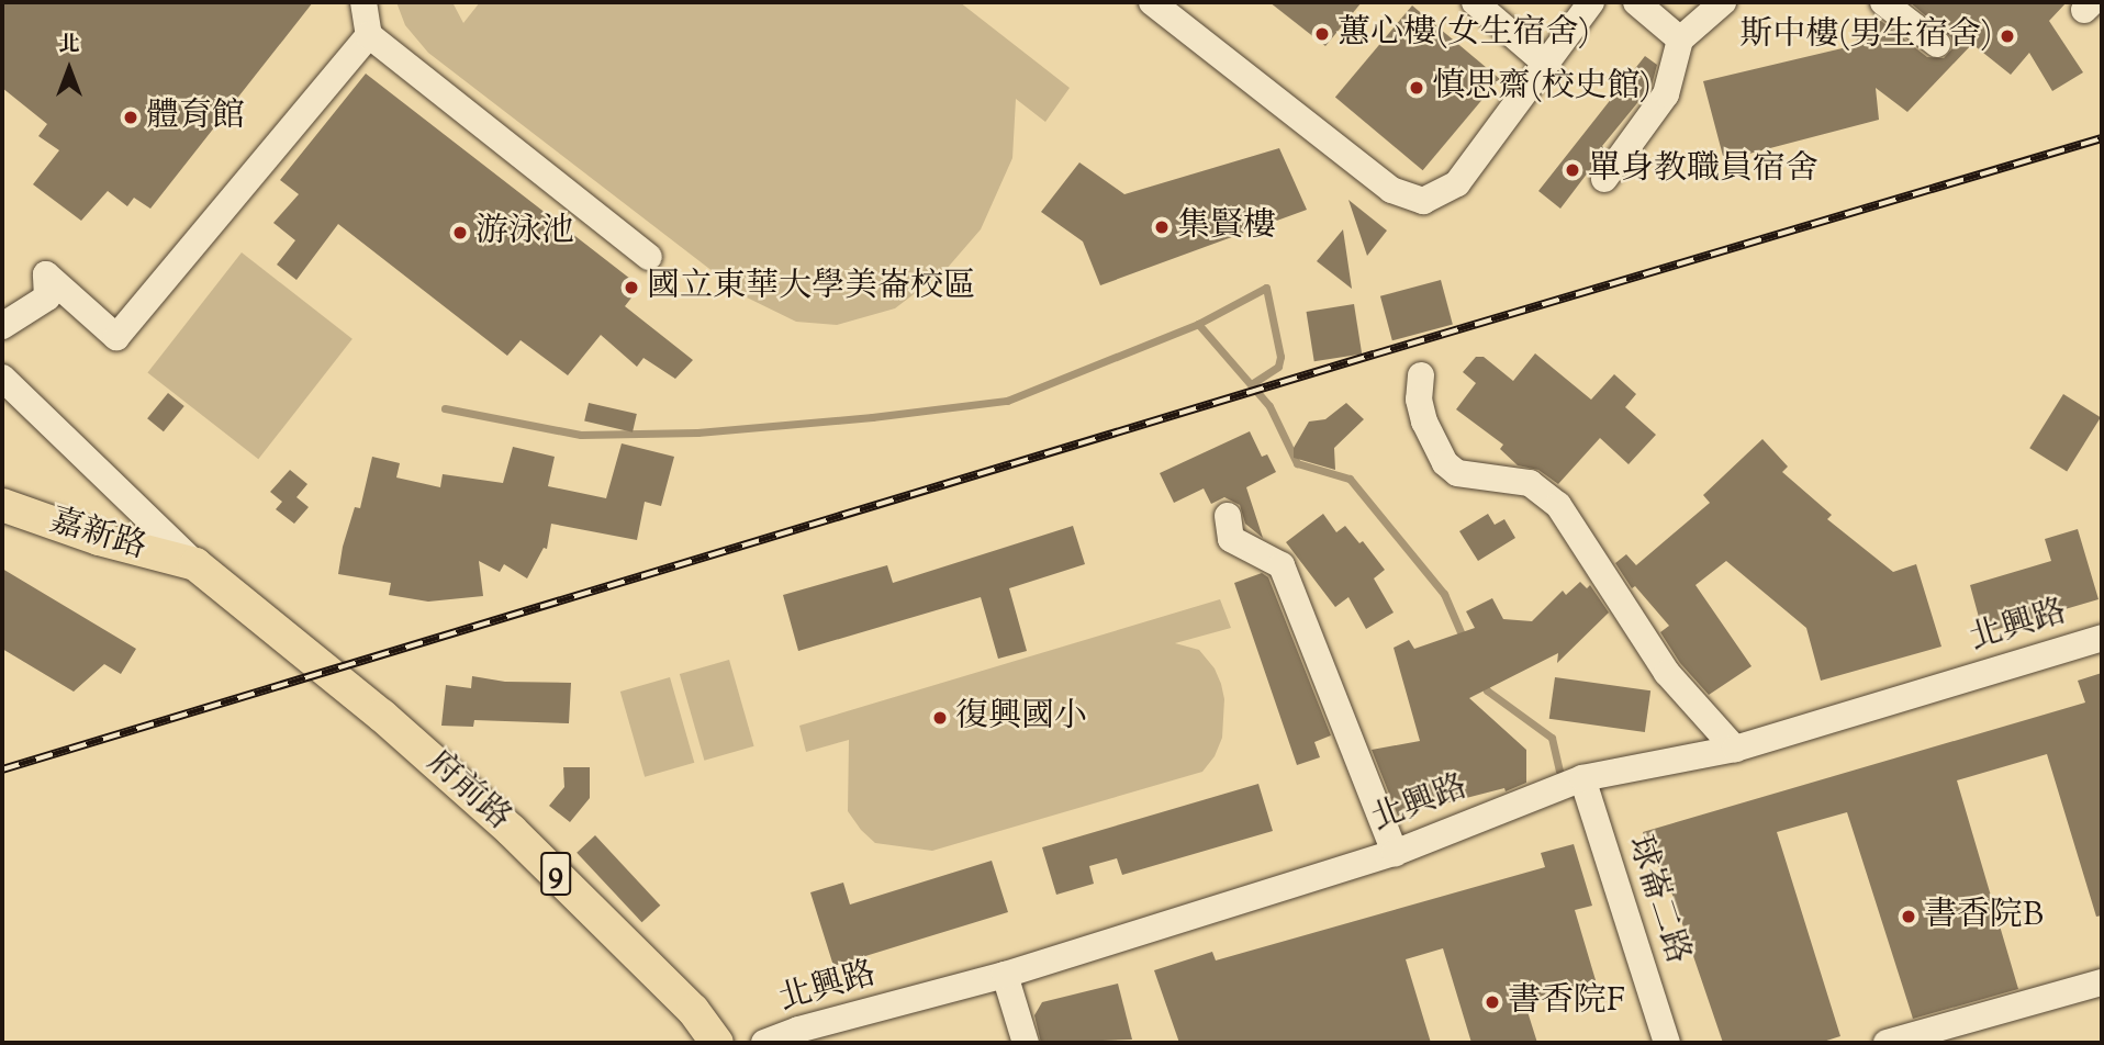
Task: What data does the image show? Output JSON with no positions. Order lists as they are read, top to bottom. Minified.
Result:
{"streets":{"main road":["嘉新路","府前路","9"],"street":["北興路","球崙二路"]},"crossings":[["嘉新路","府前路"],["北興路","球崙二路"]],"places":["蕙心樓(女生宿舍)","斯中樓(男生宿舍)","慎思齋(校史館)","體育館","單身教職員宿舍","集賢樓","游泳池","國立東華大學美崙校區","復興國小","書香院B","書香院F"],"north":"top"}
